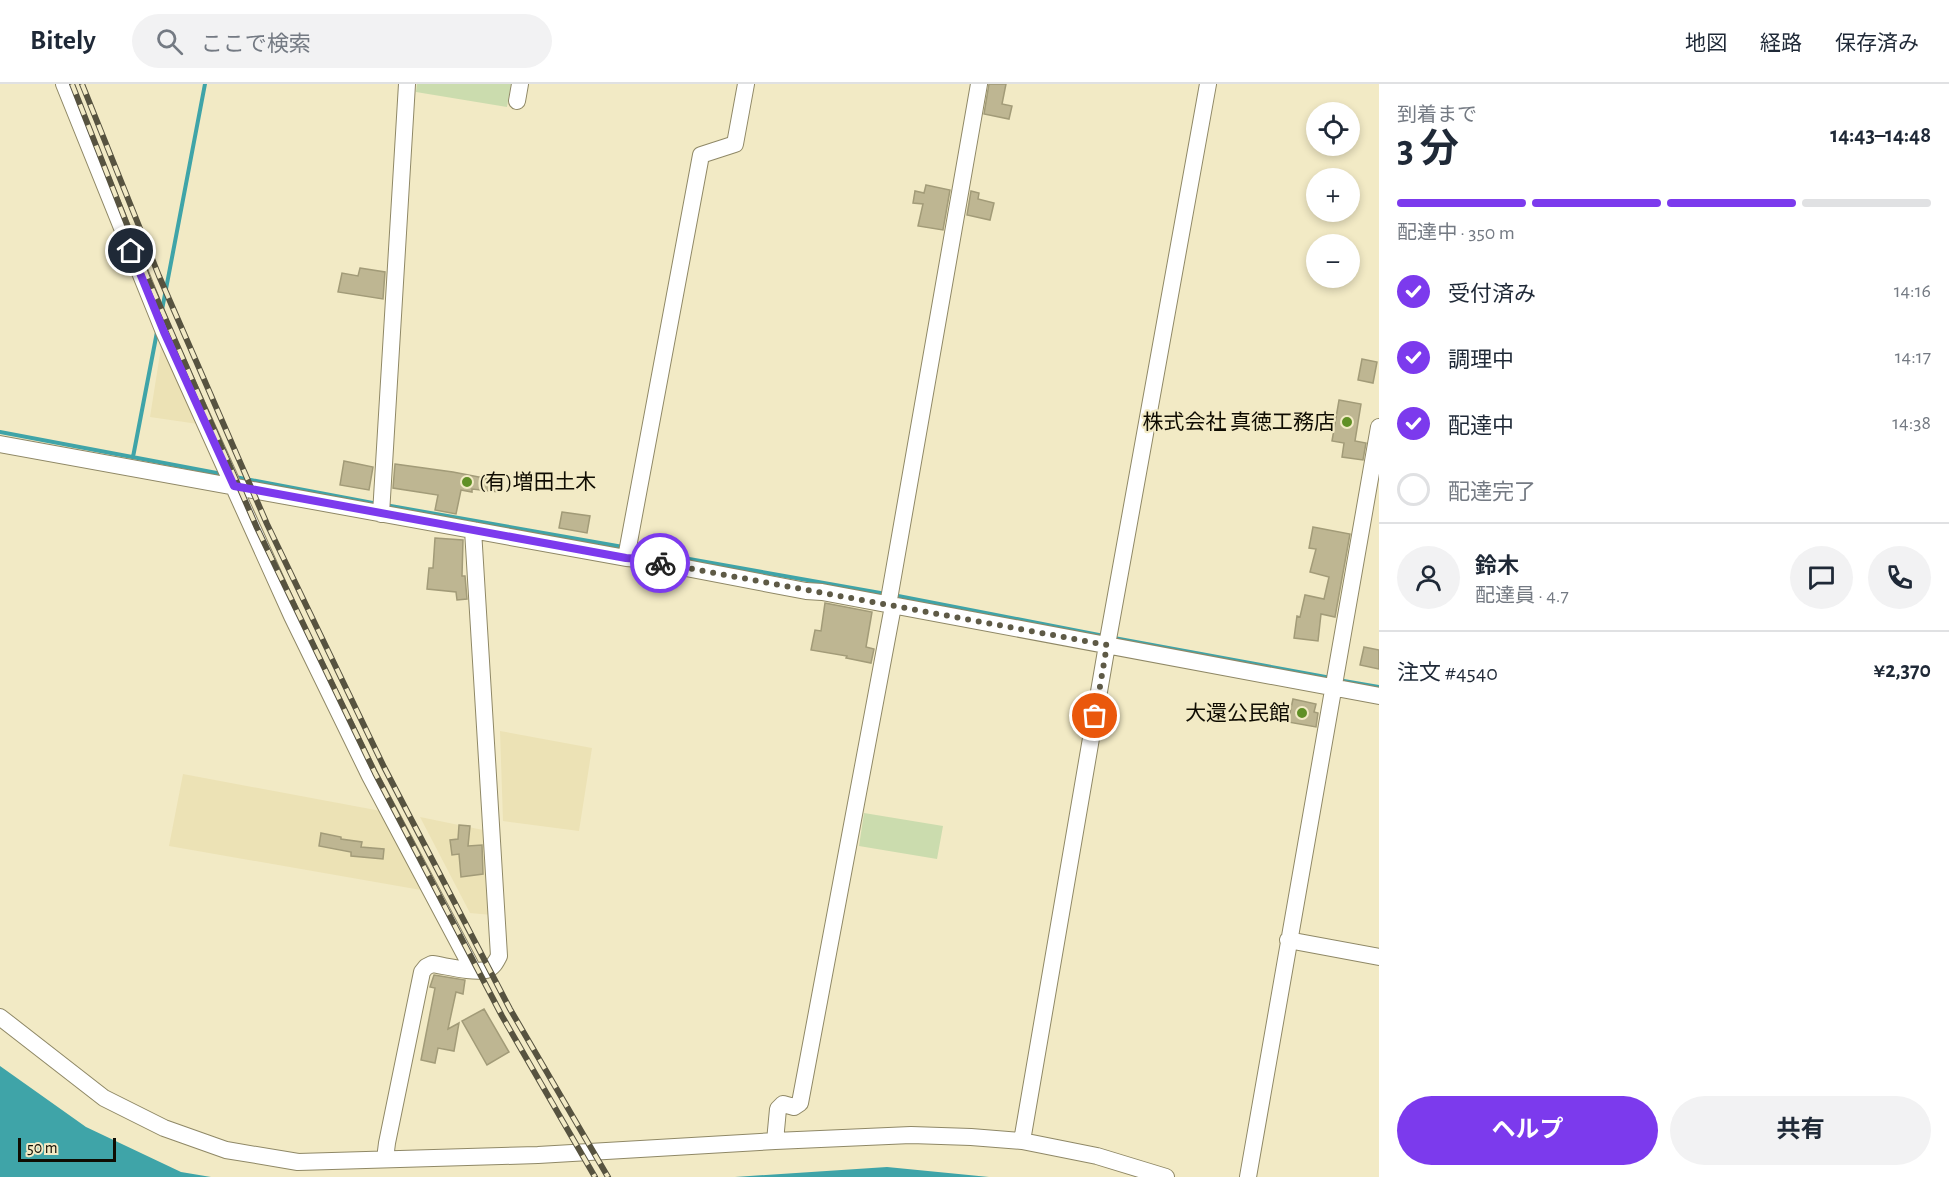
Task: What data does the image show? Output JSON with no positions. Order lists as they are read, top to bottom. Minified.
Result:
{"places":["株式会社 真徳工務店","(有)増田土木","大還公民館"],"scale_bar":"50 m","page":{"header":"Bitely","search":"ここで検索","nav":["地図","経路","保存済み"],"heading":["3 分","到着まで","14:43–14:48"],"panel":["鈴木","配達員 · 4.7","注文 #4540","¥2,370"],"map_buttons":["+","−"],"bar":"配達中 · 350 m","list":[["受付済み","14:16"],["調理中","14:17"],["配達中","14:38"],"配達完了"],"buttons":["ヘルプ","共有"],"scale":"50 m"}}
